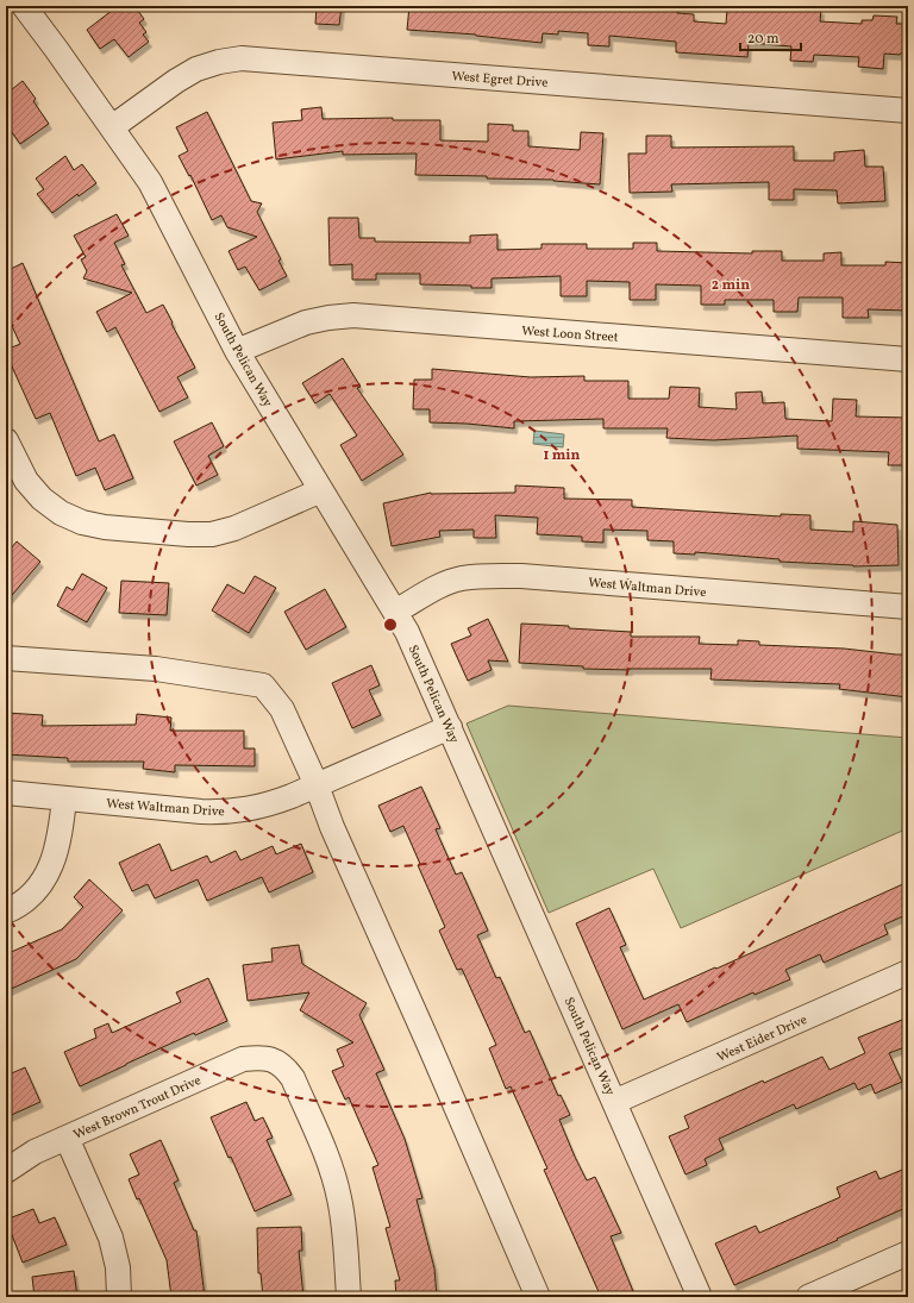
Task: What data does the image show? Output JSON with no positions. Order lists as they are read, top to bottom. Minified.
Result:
{"streets":{"street":["West Egret Drive","West Loon Street","South Pelican Way","West Waltman Drive","West Eider Drive","West Brown Trout Drive"]},"crossings":[["West Egret Drive","South Pelican Way"],["West Loon Street","South Pelican Way"],["South Pelican Way","West Waltman Drive"],["South Pelican Way","West Eider Drive"]],"scale_bar":"20 m","rings":["2 min","1 min"]}
